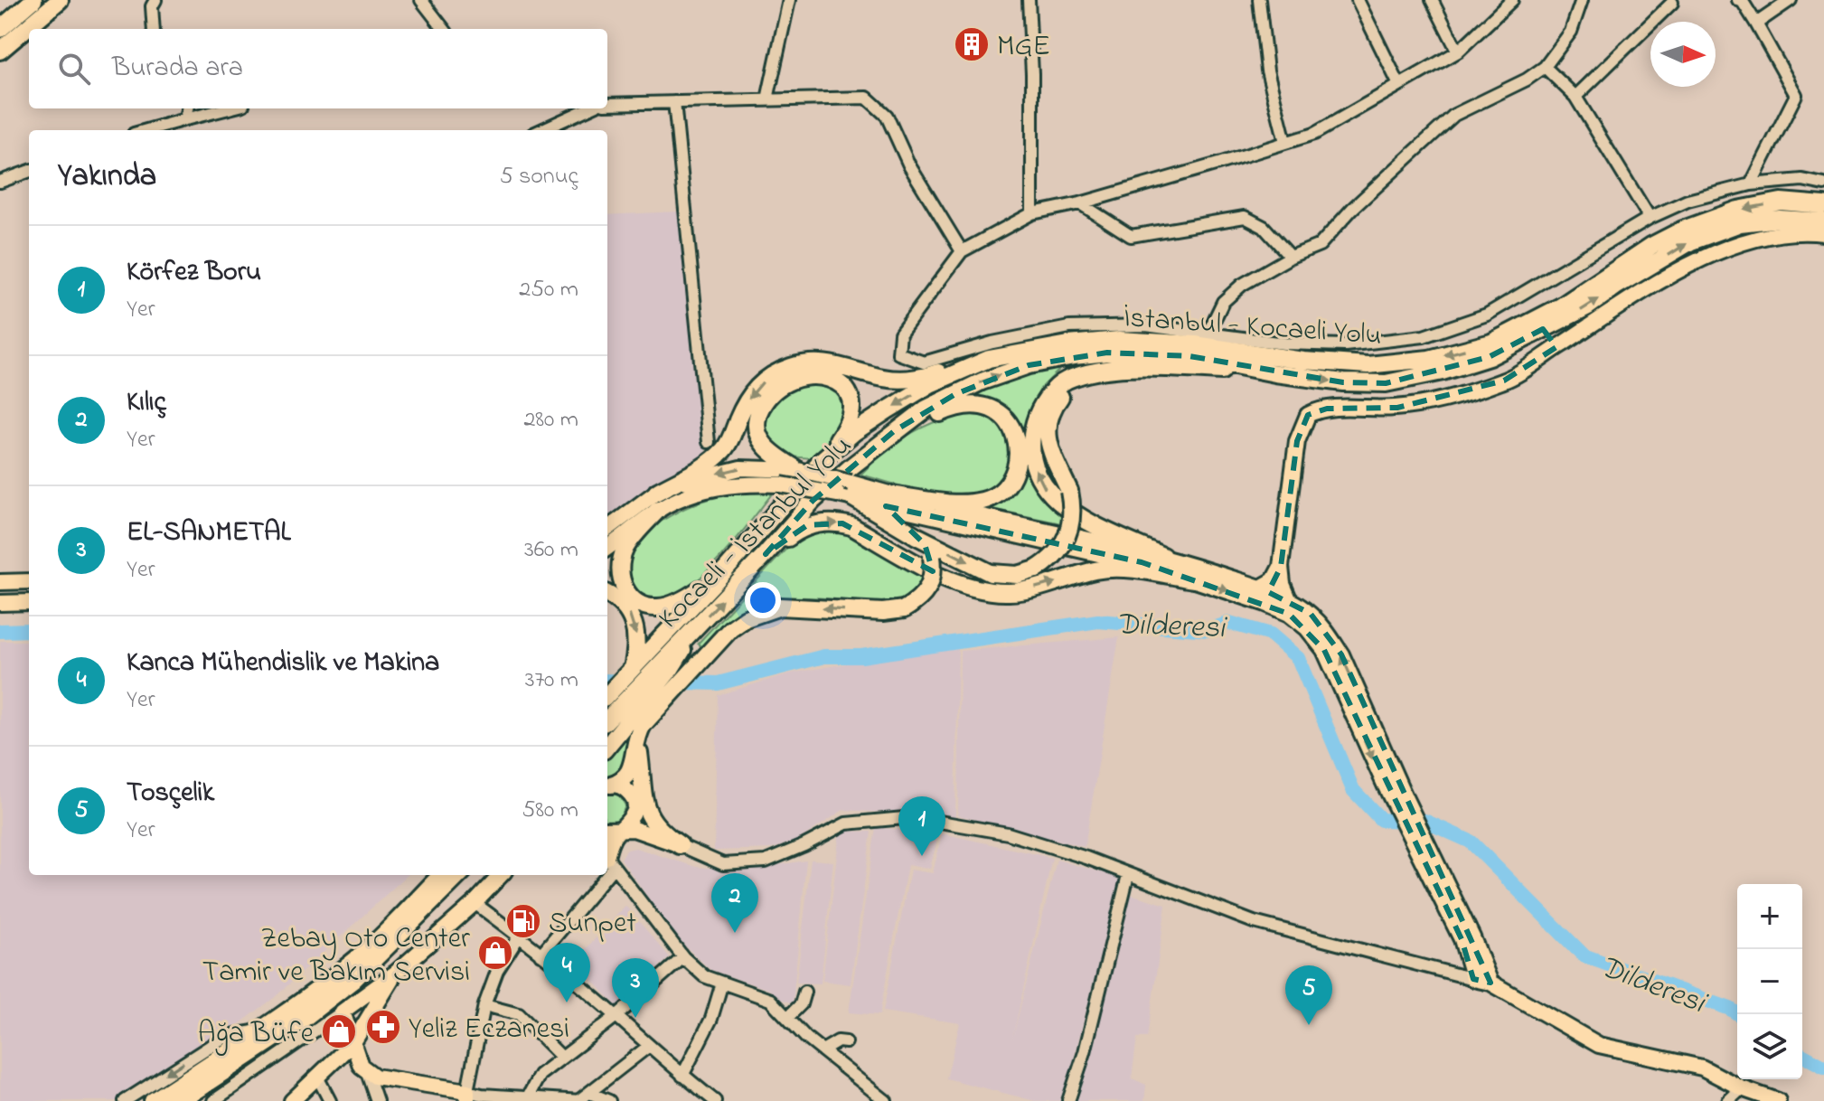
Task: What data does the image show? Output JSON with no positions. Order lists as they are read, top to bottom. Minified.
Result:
{"streets":{"highway":["İstanbul - Kocaeli Yolu","Kocaeli - İstanbul Yolu"]},"one_way":["İstanbul - Kocaeli Yolu","Kocaeli - İstanbul Yolu"],"water":["Dilderesi"],"places":{"building":["MGE"],"fuel station":["Sunpet"],"shop":["Zebay Oto Center Tamir ve Bakım Servisi","Ağa Büfe"],"pharmacy":["Yeliz Eczanesi"]},"north":"right","page":{"search":"Burada ara","heading":["Yakında","5 sonuç"],"list":[{"mark":"1","name":"Körfez Boru","note":"Yer","value":"250 m"},{"mark":"2","name":"Kılıç","note":"Yer","value":"280 m"},{"mark":"3","name":"EL-SANMETAL","note":"Yer","value":"360 m"},{"mark":"4","name":"Kanca Mühendislik ve Makina","note":"Yer","value":"370 m"},{"mark":"5","name":"Tosçelik","note":"Yer","value":"580 m"}],"pins":["1","2","4","3","5"],"map_buttons":["+","−"]}}
